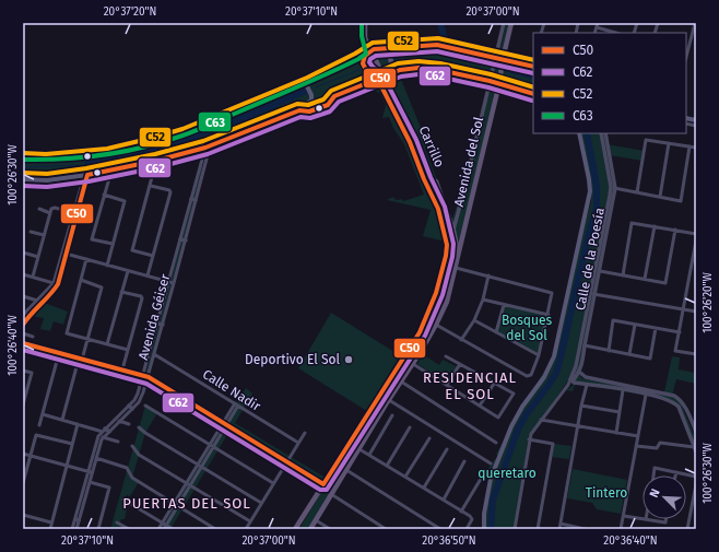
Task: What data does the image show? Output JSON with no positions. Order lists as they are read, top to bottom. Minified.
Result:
{"streets":{"main road":["Carrillo","Avenida del Sol"],"street":["Calle de la Poesía","Avenida Géiser","Calle Nadir"]},"crossings":[["Carrillo","Avenida del Sol"],["Avenida Géiser","Calle Nadir"]],"districts":["RESIDENCIAL EL SOL","PUERTAS DEL SOL"],"parks":["Bosques del Sol","queretaro","Tintero"],"places":["Deportivo El Sol"],"lines":["transit line C63","transit line C52","transit line C50","transit line C62"],"legend":["C50","C62","C52","C63"],"north":"top left","coordinates":["20°37'20\"N","20°37'10\"N","20°37'00\"N","100°26'30\"W","100°26'20\"W","100°26'40\"W","20°36'50\"N","20°36'40\"N"]}
